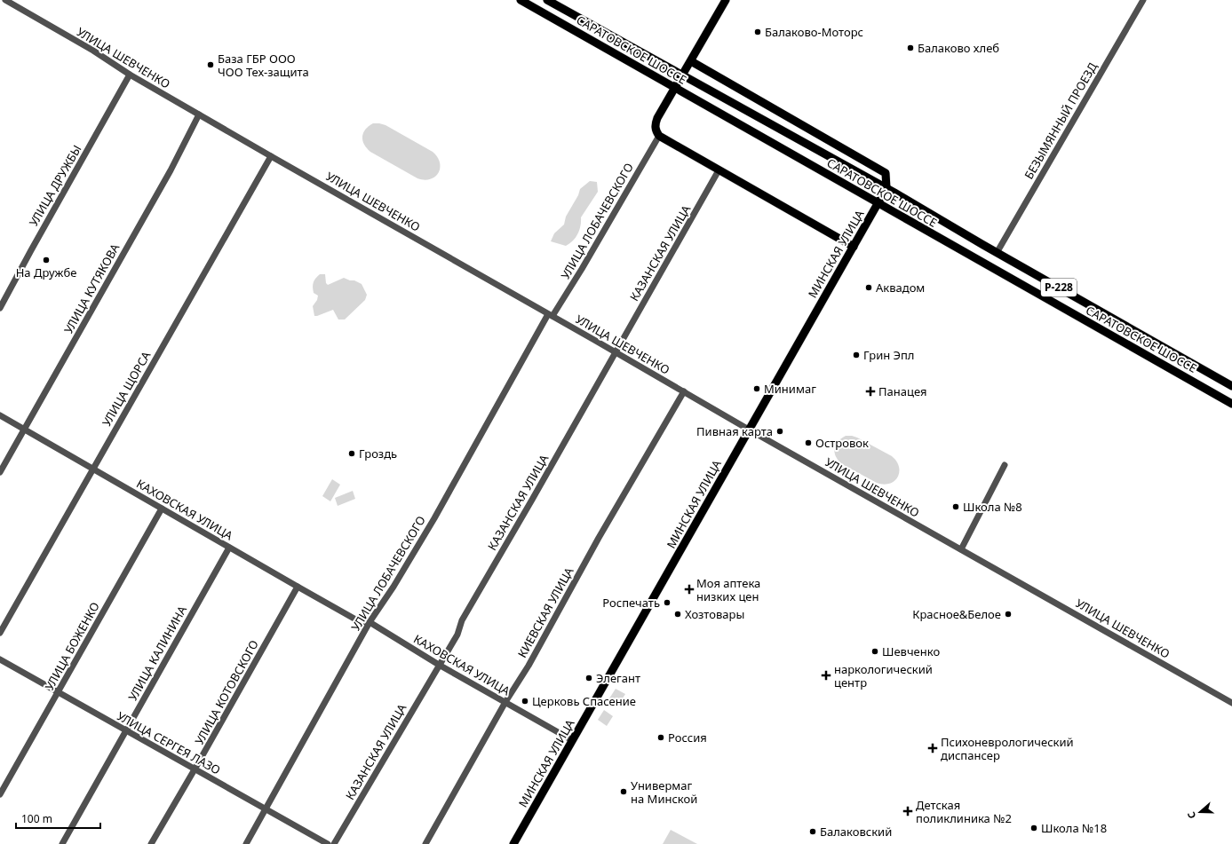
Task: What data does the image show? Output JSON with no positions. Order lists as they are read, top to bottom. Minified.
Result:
{"streets":{"main road":["САРАТОВСКОЕ ШОССЕ","МИНСКАЯ УЛИЦА","Р-228"],"street":["УЛИЦА ШЕВЧЕНКО","БЕЗЫМЯННЫЙ ПРОЕЗД","УЛИЦА ДРУЖБЫ","УЛИЦА ЛОБАЧЕВСКОГО","КАЗАНСКАЯ УЛИЦА","УЛИЦА КУТЯКОВА","УЛИЦА ЩОРСА","КАХОВСКАЯ УЛИЦА","КИЕВСКАЯ УЛИЦА","УЛИЦА БОЖЕНКО","УЛИЦА КАЛИНИНА","УЛИЦА КОТОВСКОГО","УЛИЦА СЕРГЕЯ ЛАЗО"]},"crossings":[["САРАТОВСКОЕ ШОССЕ","БЕЗЫМЯННЫЙ ПРОЕЗД"],["САРАТОВСКОЕ ШОССЕ","МИНСКАЯ УЛИЦА"],["УЛИЦА ШЕВЧЕНКО","УЛИЦА ДРУЖБЫ"],["УЛИЦА ШЕВЧЕНКО","УЛИЦА ЛОБАЧЕВСКОГО"],["УЛИЦА ШЕВЧЕНКО","КАЗАНСКАЯ УЛИЦА"],["УЛИЦА ШЕВЧЕНКО","МИНСКАЯ УЛИЦА"],["УЛИЦА ШЕВЧЕНКО","УЛИЦА КУТЯКОВА"],["УЛИЦА ШЕВЧЕНКО","УЛИЦА ЩОРСА"],["УЛИЦА ШЕВЧЕНКО","КИЕВСКАЯ УЛИЦА"],["УЛИЦА ЛОБАЧЕВСКОГО","КАХОВСКАЯ УЛИЦА"],["УЛИЦА ЛОБАЧЕВСКОГО","УЛИЦА СЕРГЕЯ ЛАЗО"],["КАЗАНСКАЯ УЛИЦА","КАХОВСКАЯ УЛИЦА"],["МИНСКАЯ УЛИЦА","КАХОВСКАЯ УЛИЦА"],["УЛИЦА КУТЯКОВА","КАХОВСКАЯ УЛИЦА"],["УЛИЦА ЩОРСА","КАХОВСКАЯ УЛИЦА"],["КАХОВСКАЯ УЛИЦА","КИЕВСКАЯ УЛИЦА"],["КАХОВСКАЯ УЛИЦА","УЛИЦА БОЖЕНКО"],["КАХОВСКАЯ УЛИЦА","УЛИЦА КАЛИНИНА"],["КАХОВСКАЯ УЛИЦА","УЛИЦА КОТОВСКОГО"],["УЛИЦА БОЖЕНКО","УЛИЦА СЕРГЕЯ ЛАЗО"],["УЛИЦА КАЛИНИНА","УЛИЦА СЕРГЕЯ ЛАЗО"],["УЛИЦА КОТОВСКОГО","УЛИЦА СЕРГЕЯ ЛАЗО"]],"places":{"other":["Балаково-Моторс","Балаково хлеб","База ГБР ООО ЧОО Тех-защита","На Дружбе","Аквадом","Грин Эпл","Минимаг","Пивная карта","Островок","Гроздь","Школа №8","Роспечать","Хозтовары","Красное&Белое","Шевченко","Элегант","Церковь Спасение","Россия","Универмаг на Минской","Школа №18","Балаковский"],"health":["Панацея","Моя аптека низких цен","наркологический центр","Психоневрологический диспансер","Детская поликлиника №2"]},"scale_bar":"100 m","north":"left"}
